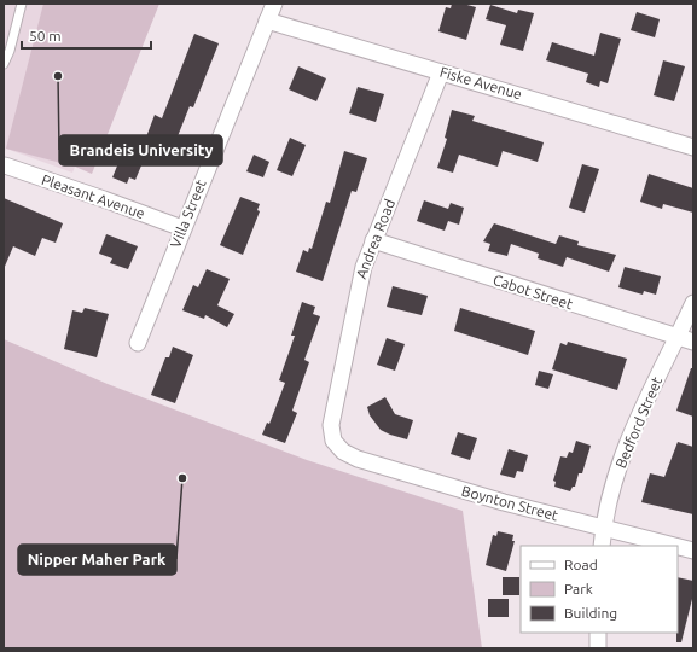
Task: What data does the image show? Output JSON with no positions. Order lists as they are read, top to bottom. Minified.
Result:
{"streets":{"street":["Fiske Avenue","Pleasant Avenue","Villa Street","Andrea Road","Cabot Street","Bedford Street","Boynton Street"]},"crossings":[["Fiske Avenue","Villa Street"],["Fiske Avenue","Andrea Road"],["Pleasant Avenue","Villa Street"],["Andrea Road","Cabot Street"],["Andrea Road","Boynton Street"],["Cabot Street","Bedford Street"],["Bedford Street","Boynton Street"]],"places":["Brandeis University","Nipper Maher Park"],"legend":["Road","Park","Building"],"scale_bar":"50 m"}
